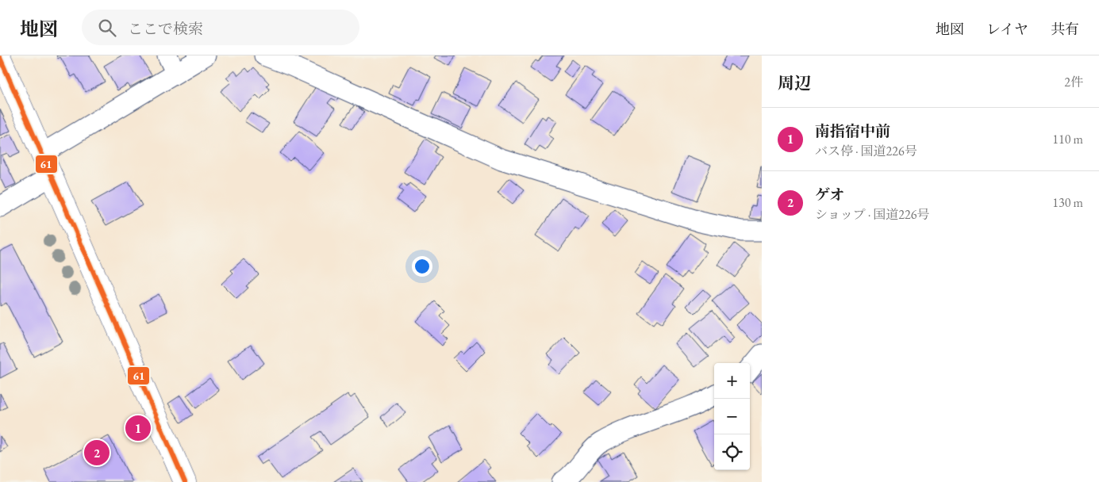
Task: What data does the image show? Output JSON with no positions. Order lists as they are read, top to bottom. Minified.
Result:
{"lines":["transit line 61"],"page":{"header":"地図","search":"ここで検索","nav":["地図","レイヤ","共有"],"heading":["周辺","2件"],"list":[{"mark":"1","name":"南指宿中前","note":"バス停 · 国道226号","value":"110 m"},{"mark":"2","name":"ゲオ","note":"ショップ · 国道226号","value":"130 m"}],"map_buttons":["+","−"],"pins":["1","2"]}}
